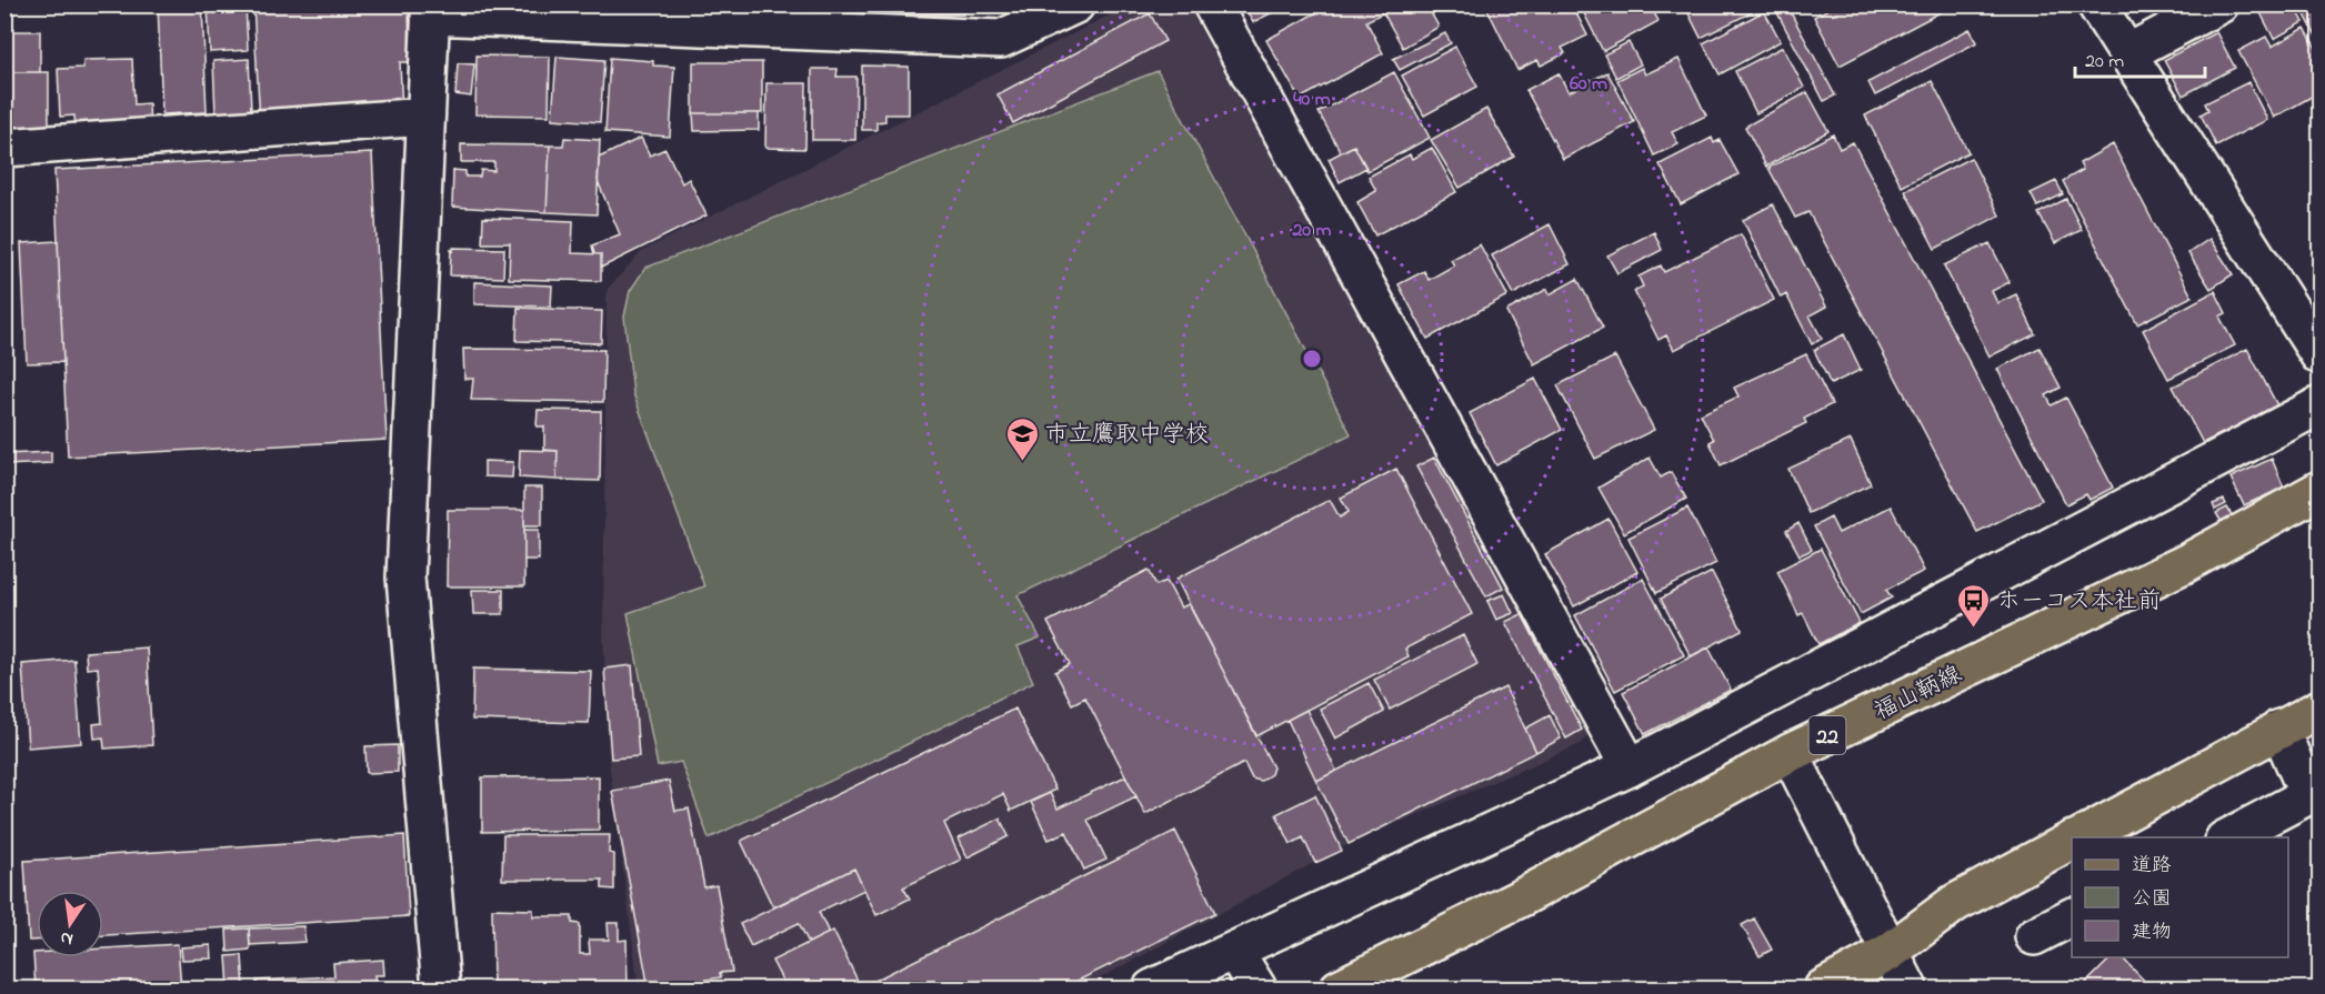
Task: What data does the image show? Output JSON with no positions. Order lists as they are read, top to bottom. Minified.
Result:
{"streets":{"main road":["福山鞆線","22"]},"places":{"school or university":["市立鷹取中学校"],"bus stop":["ホーコス本社前"]},"legend":["道路","公園","建物"],"scale_bar":"20 m","north":"bottom","rings":["60 m","40 m","20 m"]}
